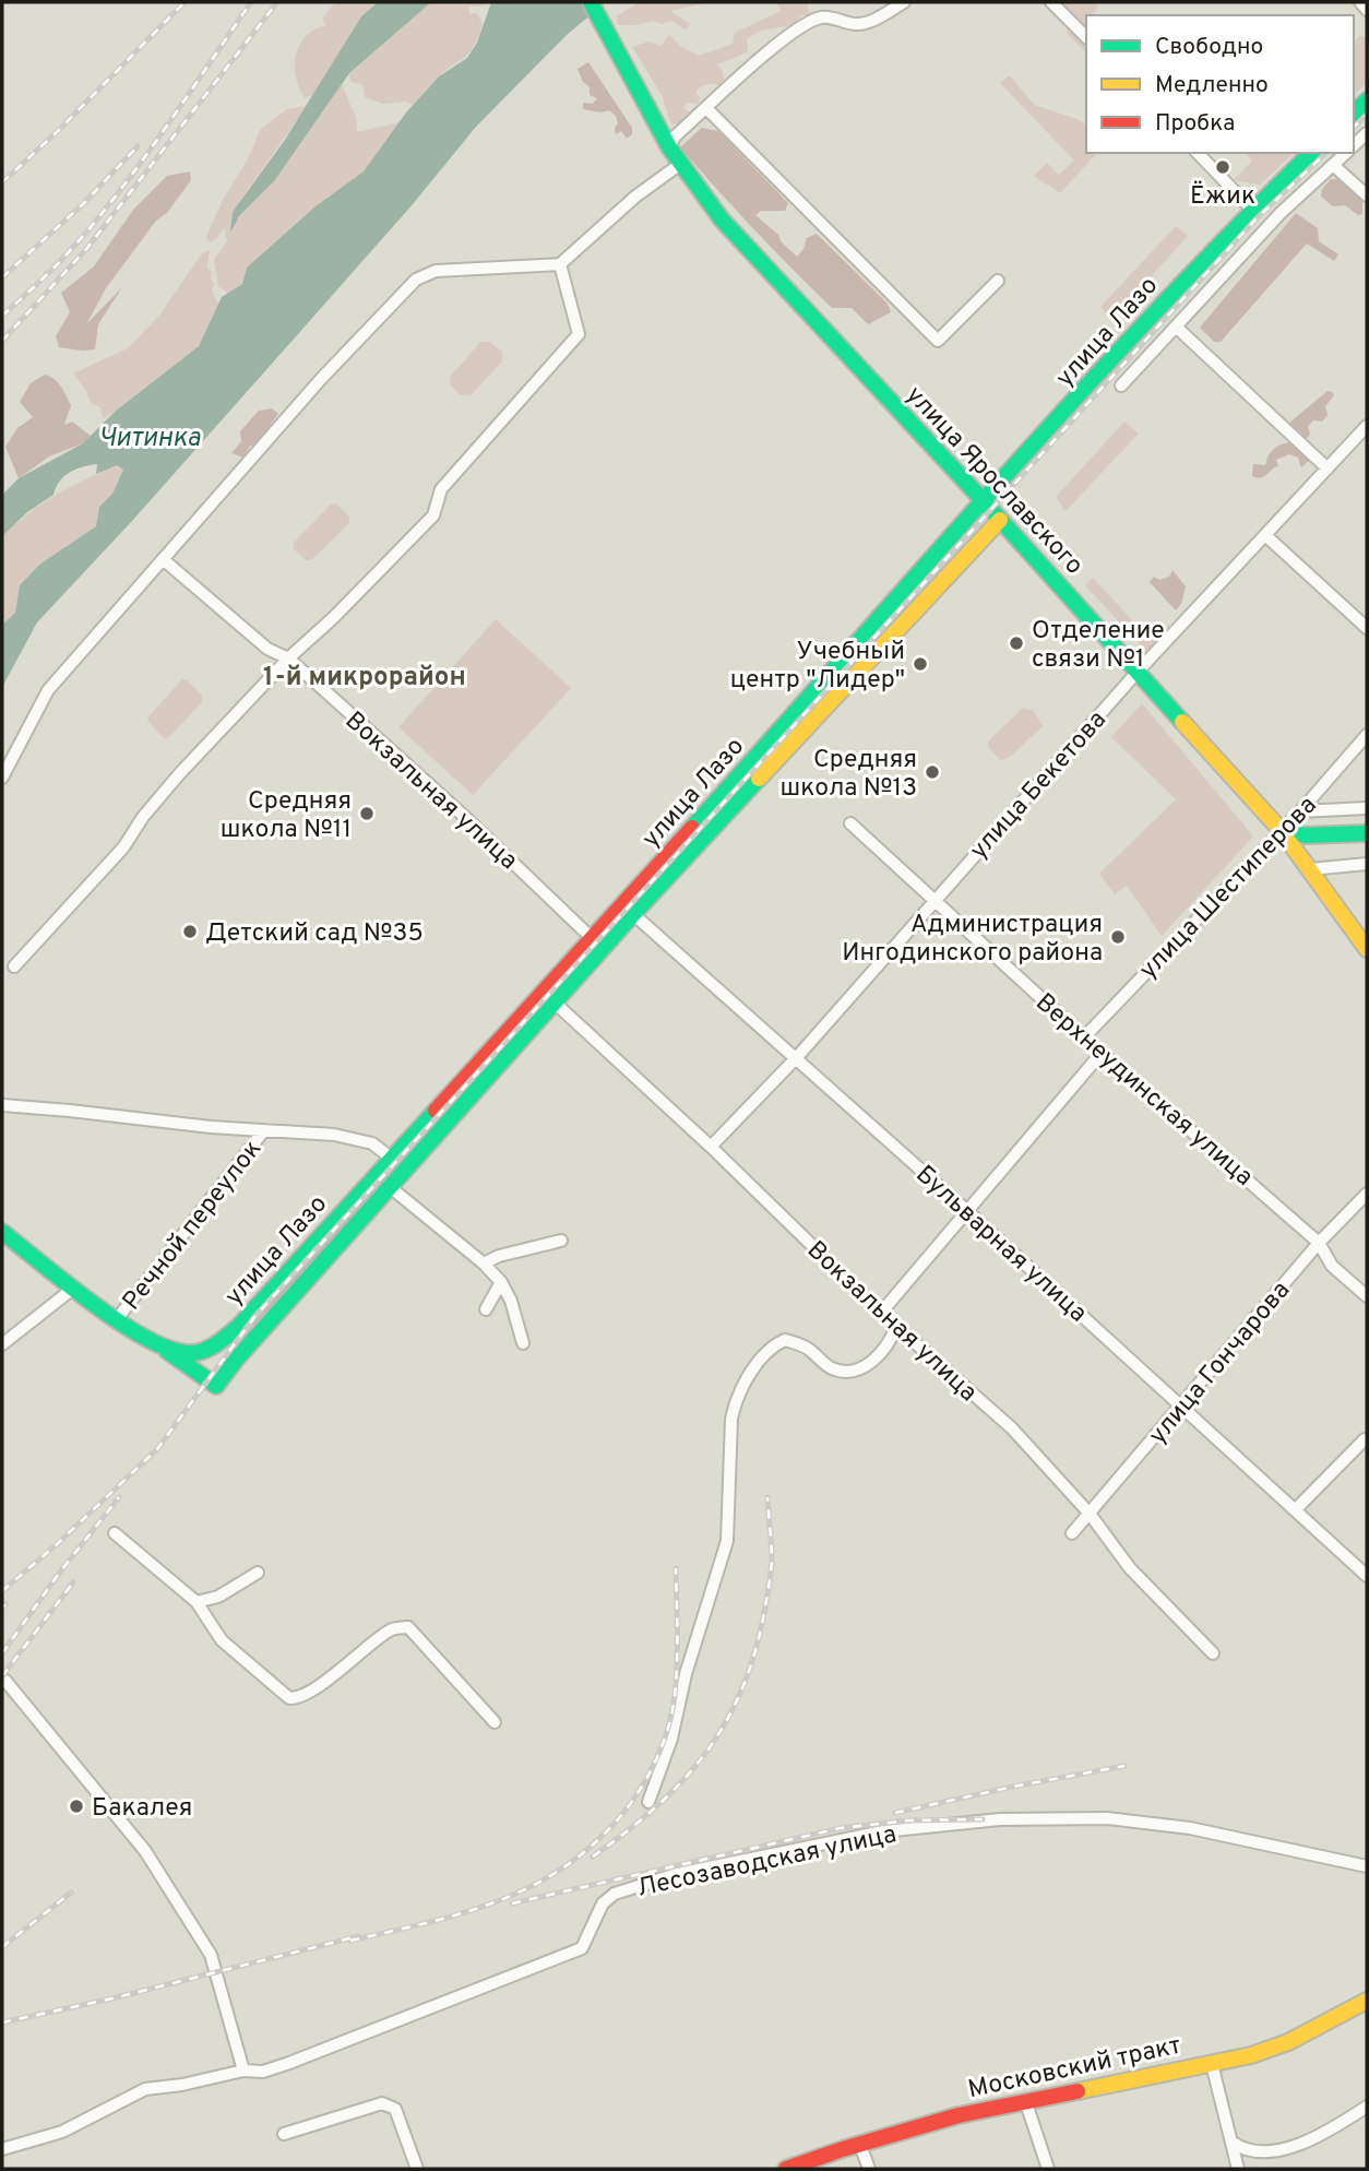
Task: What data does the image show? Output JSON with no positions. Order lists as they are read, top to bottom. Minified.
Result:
{"streets":{"main road":["улица Лазо","улица Ярославского","Московский тракт"],"street":["улица Бекетова","Вокзальная улица","улица Шестиперова","Верхнеудинская улица","Речной переулок","Бульварная улица","улица Гончарова","Лесозаводская улица"]},"crossings":[["улица Лазо","улица Ярославского"],["улица Лазо","Вокзальная улица"],["улица Лазо","Речной переулок"],["улица Лазо","Бульварная улица"],["улица Ярославского","улица Бекетова"],["улица Ярославского","улица Шестиперова"],["улица Бекетова","Вокзальная улица"],["улица Бекетова","Верхнеудинская улица"],["улица Бекетова","Бульварная улица"],["Вокзальная улица","улица Гончарова"],["улица Шестиперова","Верхнеудинская улица"],["Верхнеудинская улица","улица Гончарова"],["Бульварная улица","улица Гончарова"]],"districts":["1-й микрорайон"],"water":["Читинка"],"places":["Ёжик","Отделение связи №1","Учебный центр \"Лидер\"","Средняя школа №13","Средняя школа №11","Детский сад №35","Администрация Ингодинского района","Бакалея"],"legend":["Свободно","Медленно","Пробка"]}
